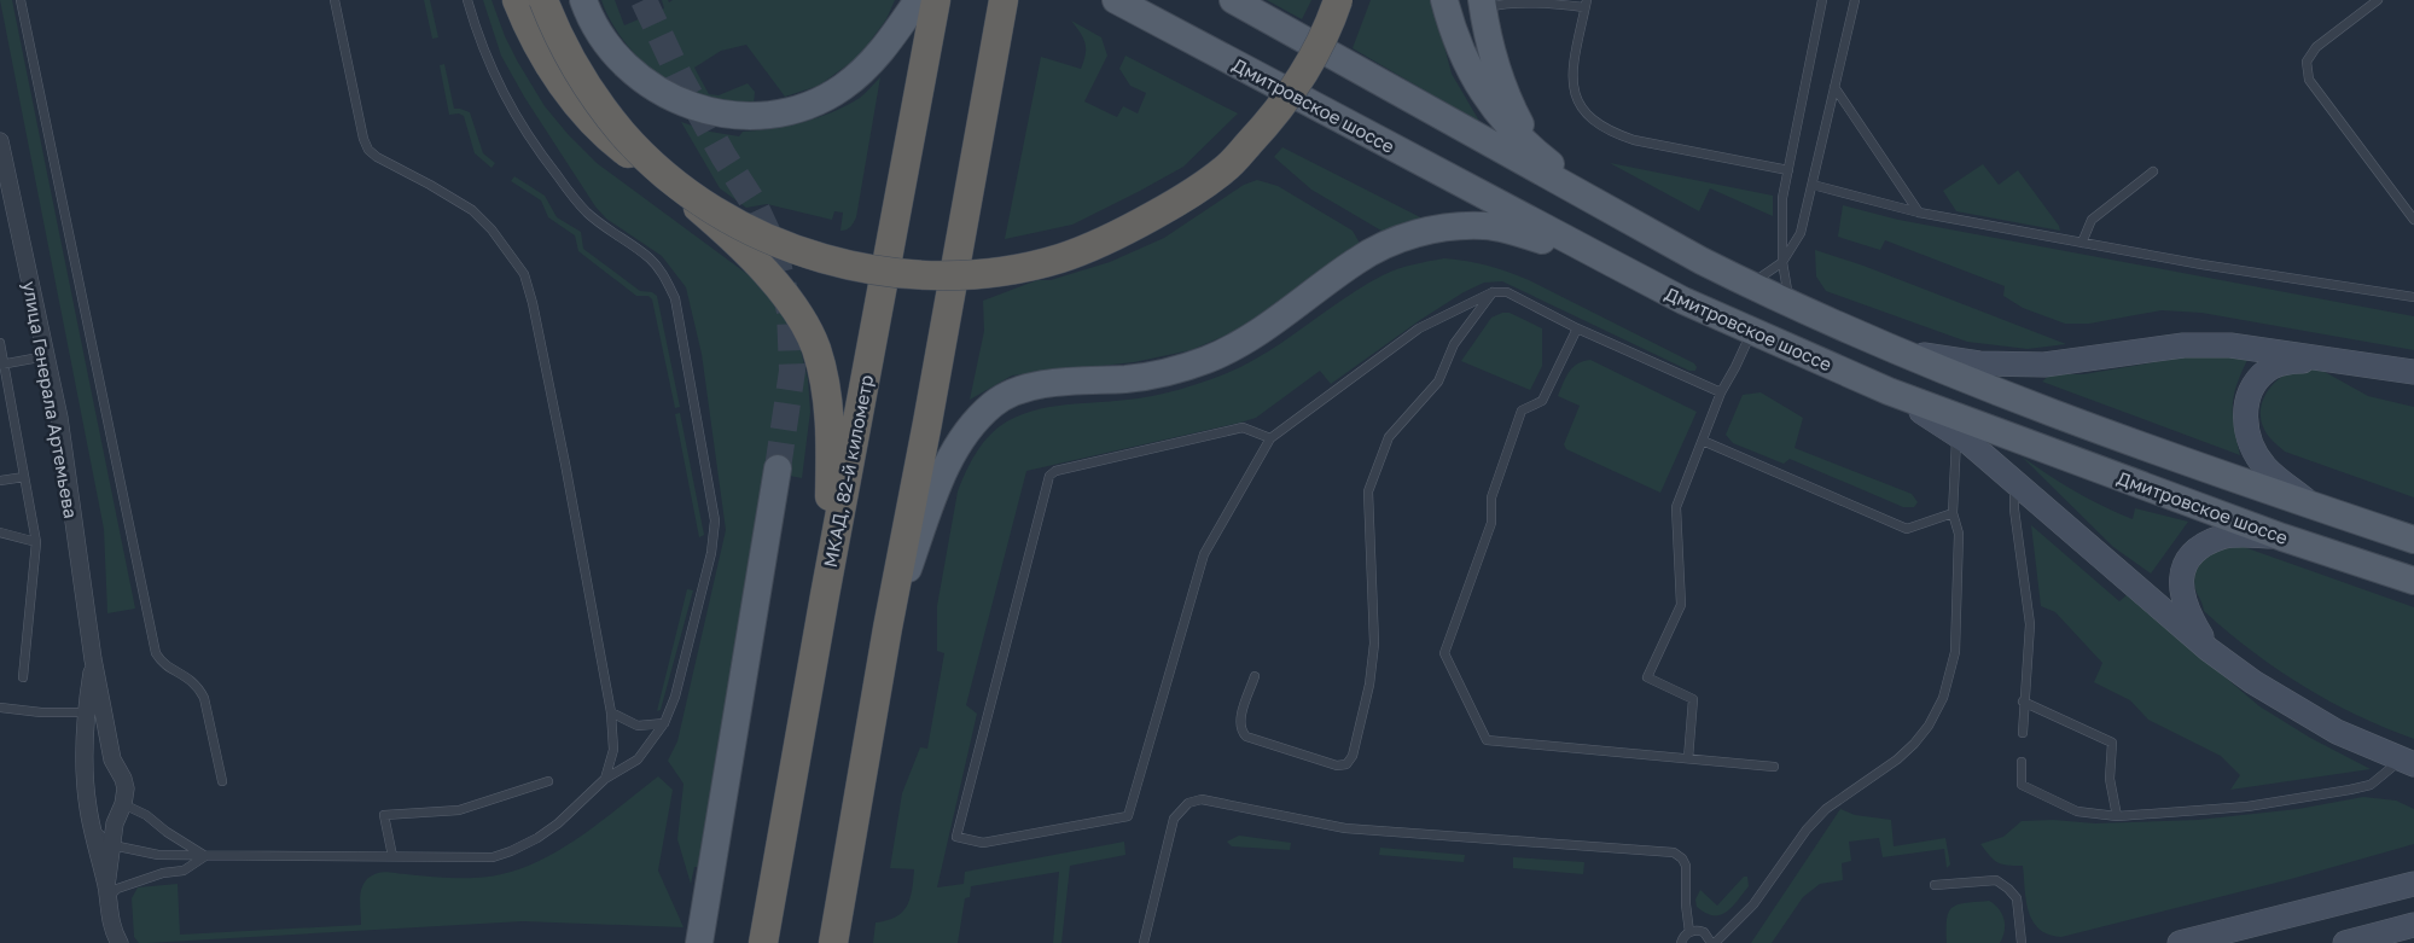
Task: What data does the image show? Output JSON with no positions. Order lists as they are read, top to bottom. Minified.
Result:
{"streets":{"highway":["МКАД, 82-й километр"],"main road":["Дмитровское шоссе"],"street":["улица Генерала Артемьева"]}}
